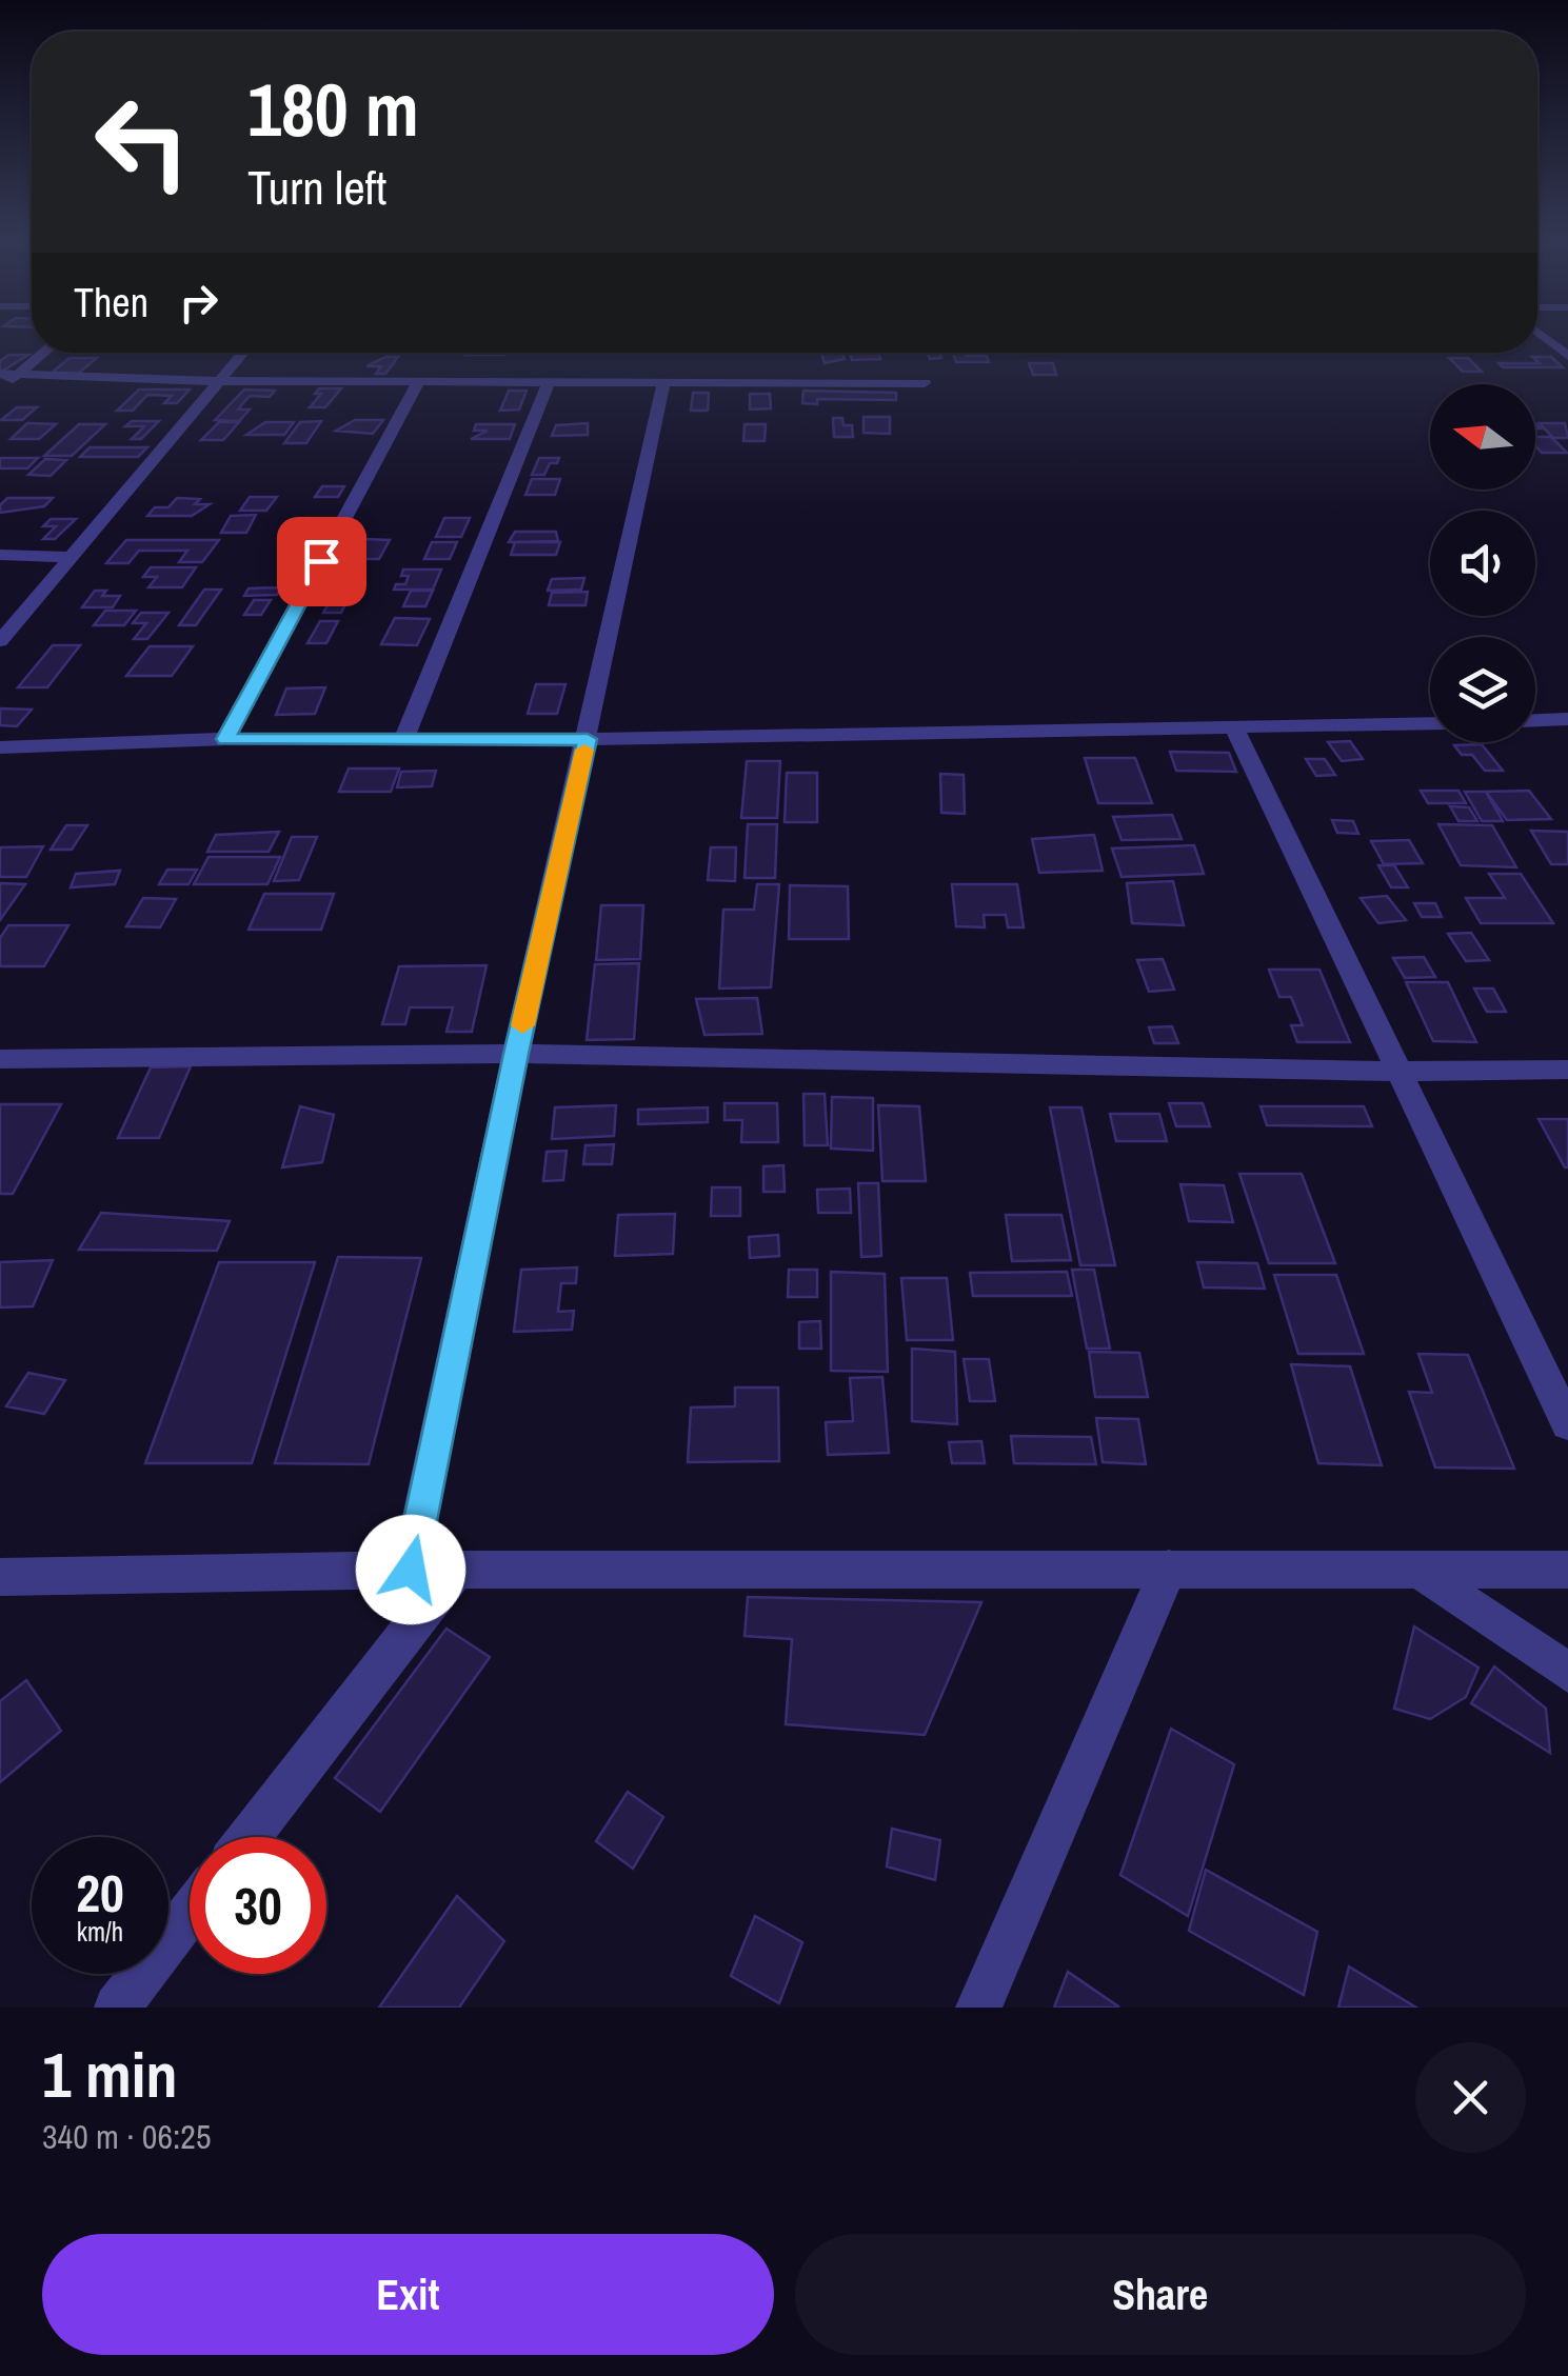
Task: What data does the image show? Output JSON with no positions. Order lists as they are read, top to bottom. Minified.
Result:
{"north":"left","page":{"turn":["180 m","Turn left"],"then":"Then","speed":"20 km/h","limit":"30","heading":["1 min","340 m · 06:25"],"buttons":["Exit","Share"]}}
